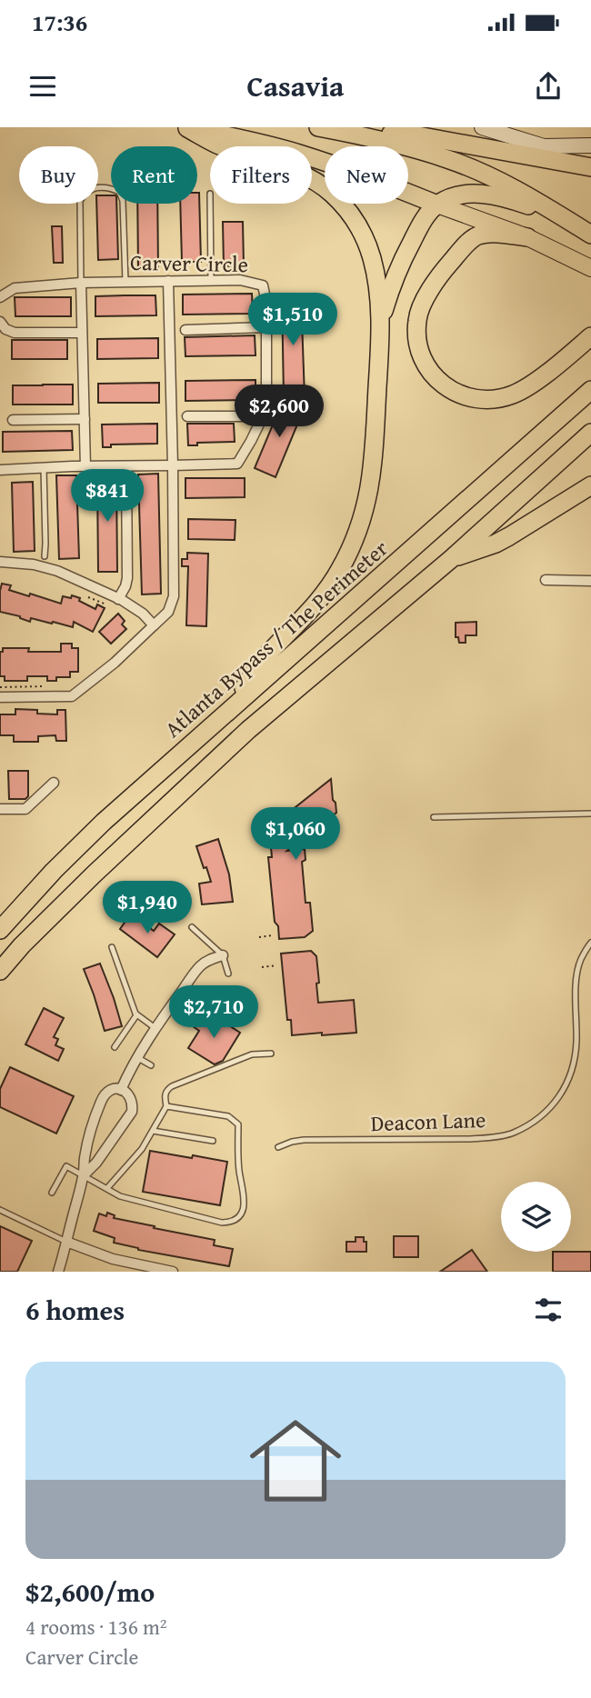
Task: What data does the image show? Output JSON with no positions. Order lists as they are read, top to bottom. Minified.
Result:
{"streets":{"highway":["Atlanta Bypass / The Perimeter"],"street":["Carver Circle"],"lane":["Deacon Lane"]},"page":{"status":"17:36","header":"Casavia","chip":["Buy","Rent","Filters","New"],"price":["$1,510","$2,600","$841","$1,060","$1,940","$2,710"],"heading":"6 homes","list":[{"name":"$2,600/mo","note":"4 rooms · 136 m² · Carver Circle"}]}}
